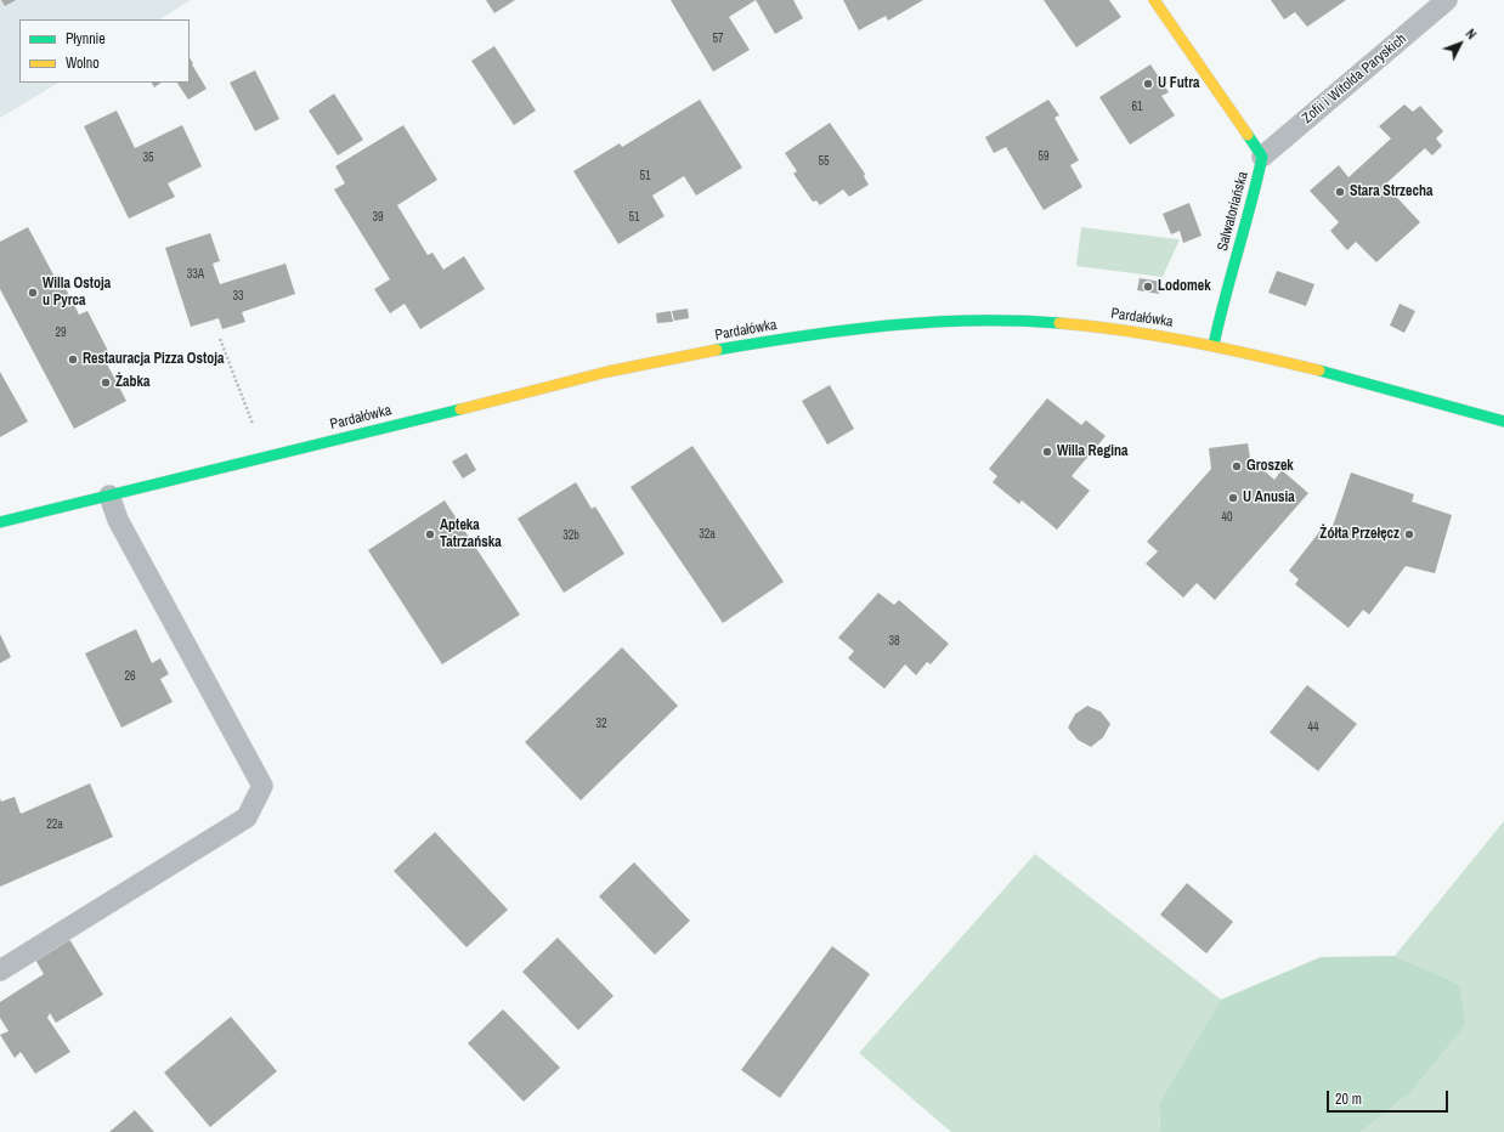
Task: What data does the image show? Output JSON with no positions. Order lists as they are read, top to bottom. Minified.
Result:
{"streets":{"street":["Salwatoriańska","Pardałówka"],"lane":["Zofii i Witolda Paryskich"]},"crossings":[["Zofii i Witolda Paryskich","Salwatoriańska"],["Salwatoriańska","Pardałówka"]],"places":["U Futra","Stara Strzecha","Lodomek","Willa Ostoja u Pyrca","Restauracja Pizza Ostoja","Żabka","Willa Regina","Groszek","U Anusia","Apteka Tatrzańska","Żółta Przełęcz"],"house_numbers":["57","61","59","35","55","51","39","51","33A","33","29","40","32a","32b","38","26","32","44","22a"],"legend":["Płynnie","Wolno"],"scale_bar":"20 m","north":"top right"}
